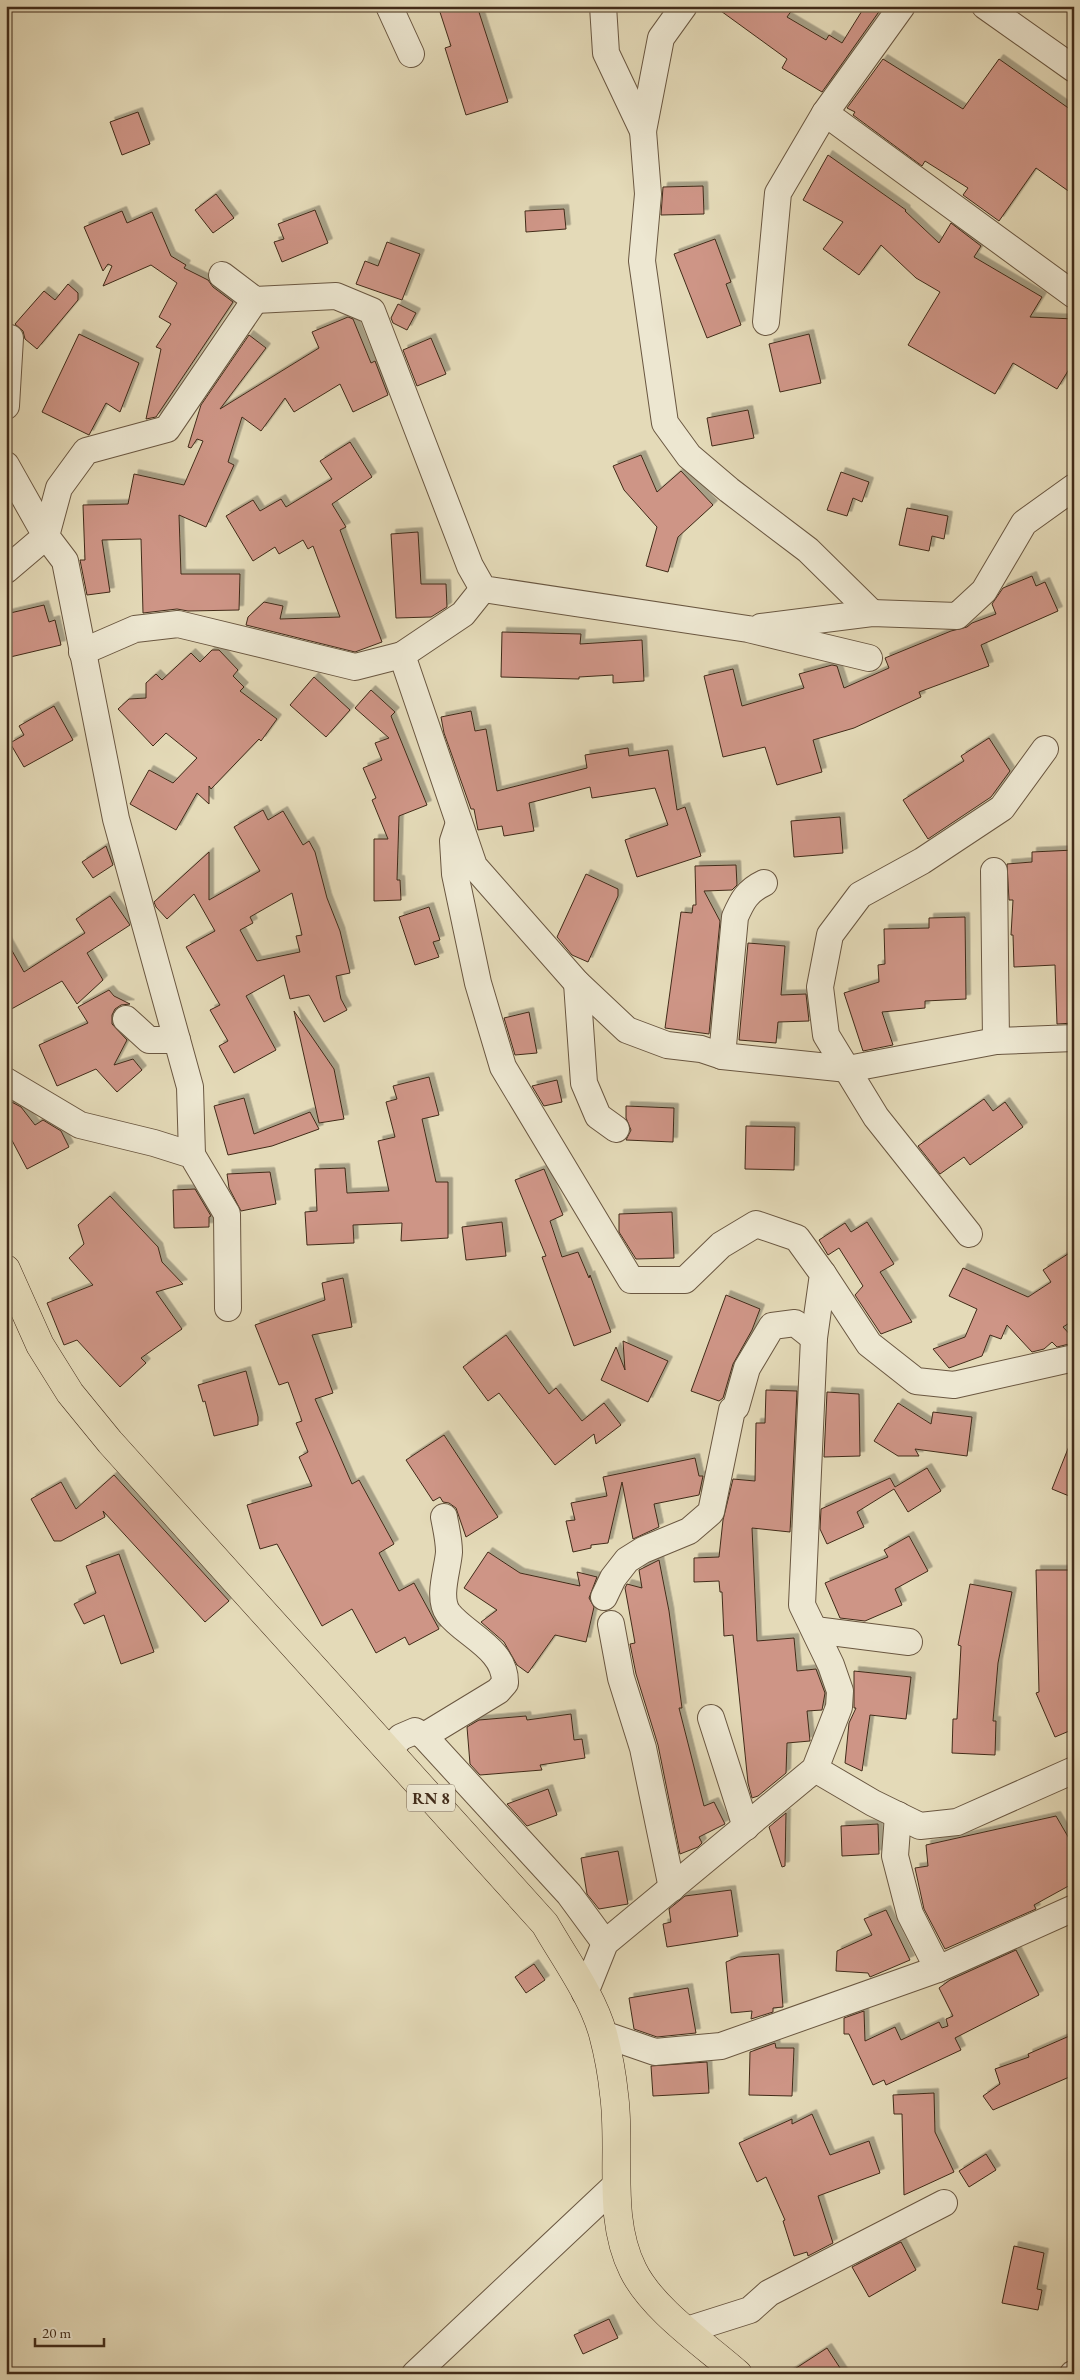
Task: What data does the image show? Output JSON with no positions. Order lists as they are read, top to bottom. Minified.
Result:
{"streets":{"main road":["RN 8"]},"scale_bar":"20 m"}
